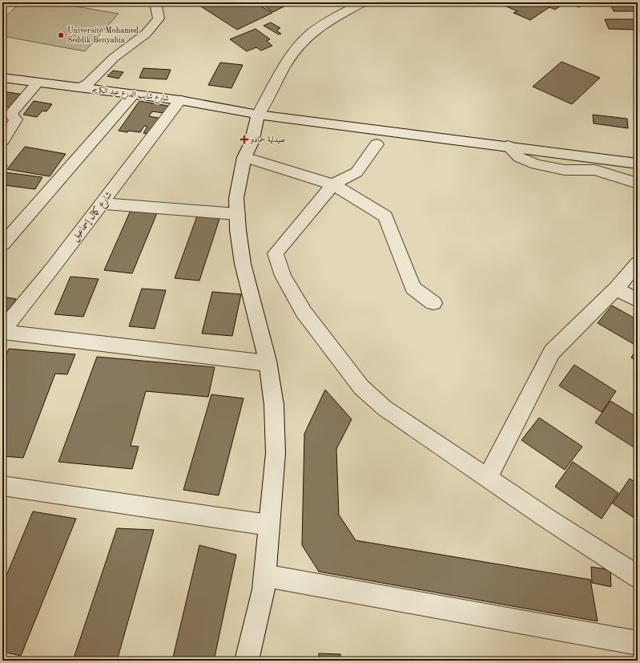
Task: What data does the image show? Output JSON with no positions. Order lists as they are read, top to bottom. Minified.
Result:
{"streets":{"street":["شارع شايب الدرع عبد الكريم","شارع كمال إسماعيل"]},"crossings":[["شارع شايب الدرع عبد الكريم","شارع كمال إسماعيل"]],"places":{"other":["Université Mohamed Seddik Benyahia"],"health":["صيدلية حمادو"]}}
